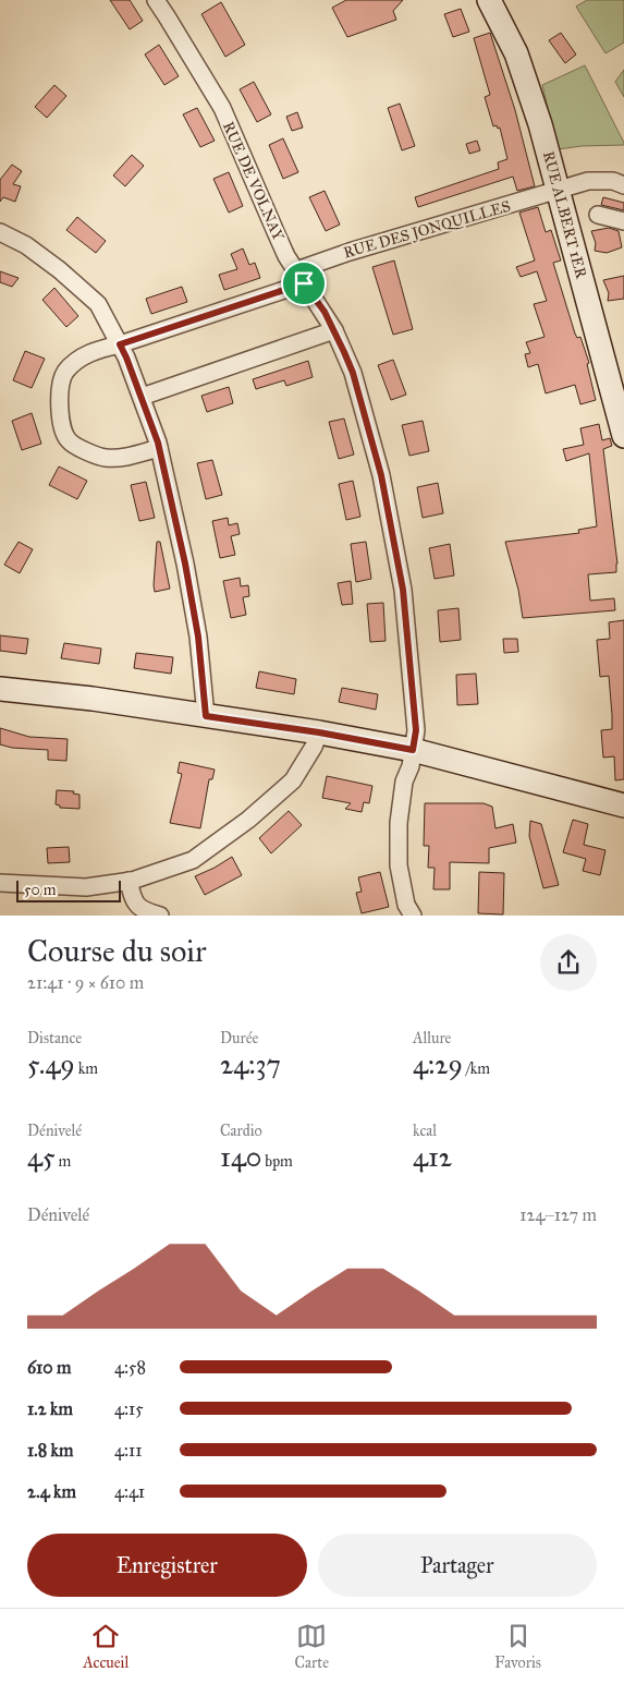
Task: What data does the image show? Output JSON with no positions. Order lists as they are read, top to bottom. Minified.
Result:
{"streets":{"main road":["RUE ALBERT 1ER"],"street":["RUE DE VOLNAY","RUE DES JONQUILLES"]},"crossings":[["RUE DE VOLNAY","RUE DES JONQUILLES"],["RUE ALBERT 1ER","RUE DES JONQUILLES"]],"scale_bar":"50 m","page":{"scale":"50 m","heading":["Course du soir","21:41 · 9 × 610 m"],"stats":[["Distance","5.49 km"],["Durée","24:37"],["Allure","4:29 /km"],["Dénivelé","45 m"],["Cardio","140 bpm"],["kcal","412"]],"chart":["Dénivelé","124–127 m"],"list":[{"name":"610 m","note":"4:58"},{"name":"1.2 km","note":"4:15"},{"name":"1.8 km","note":"4:11"},{"name":"2.4 km","note":"4:41"}],"buttons":["Enregistrer","Partager"],"tabs":["Accueil","Carte","Favoris"]}}
